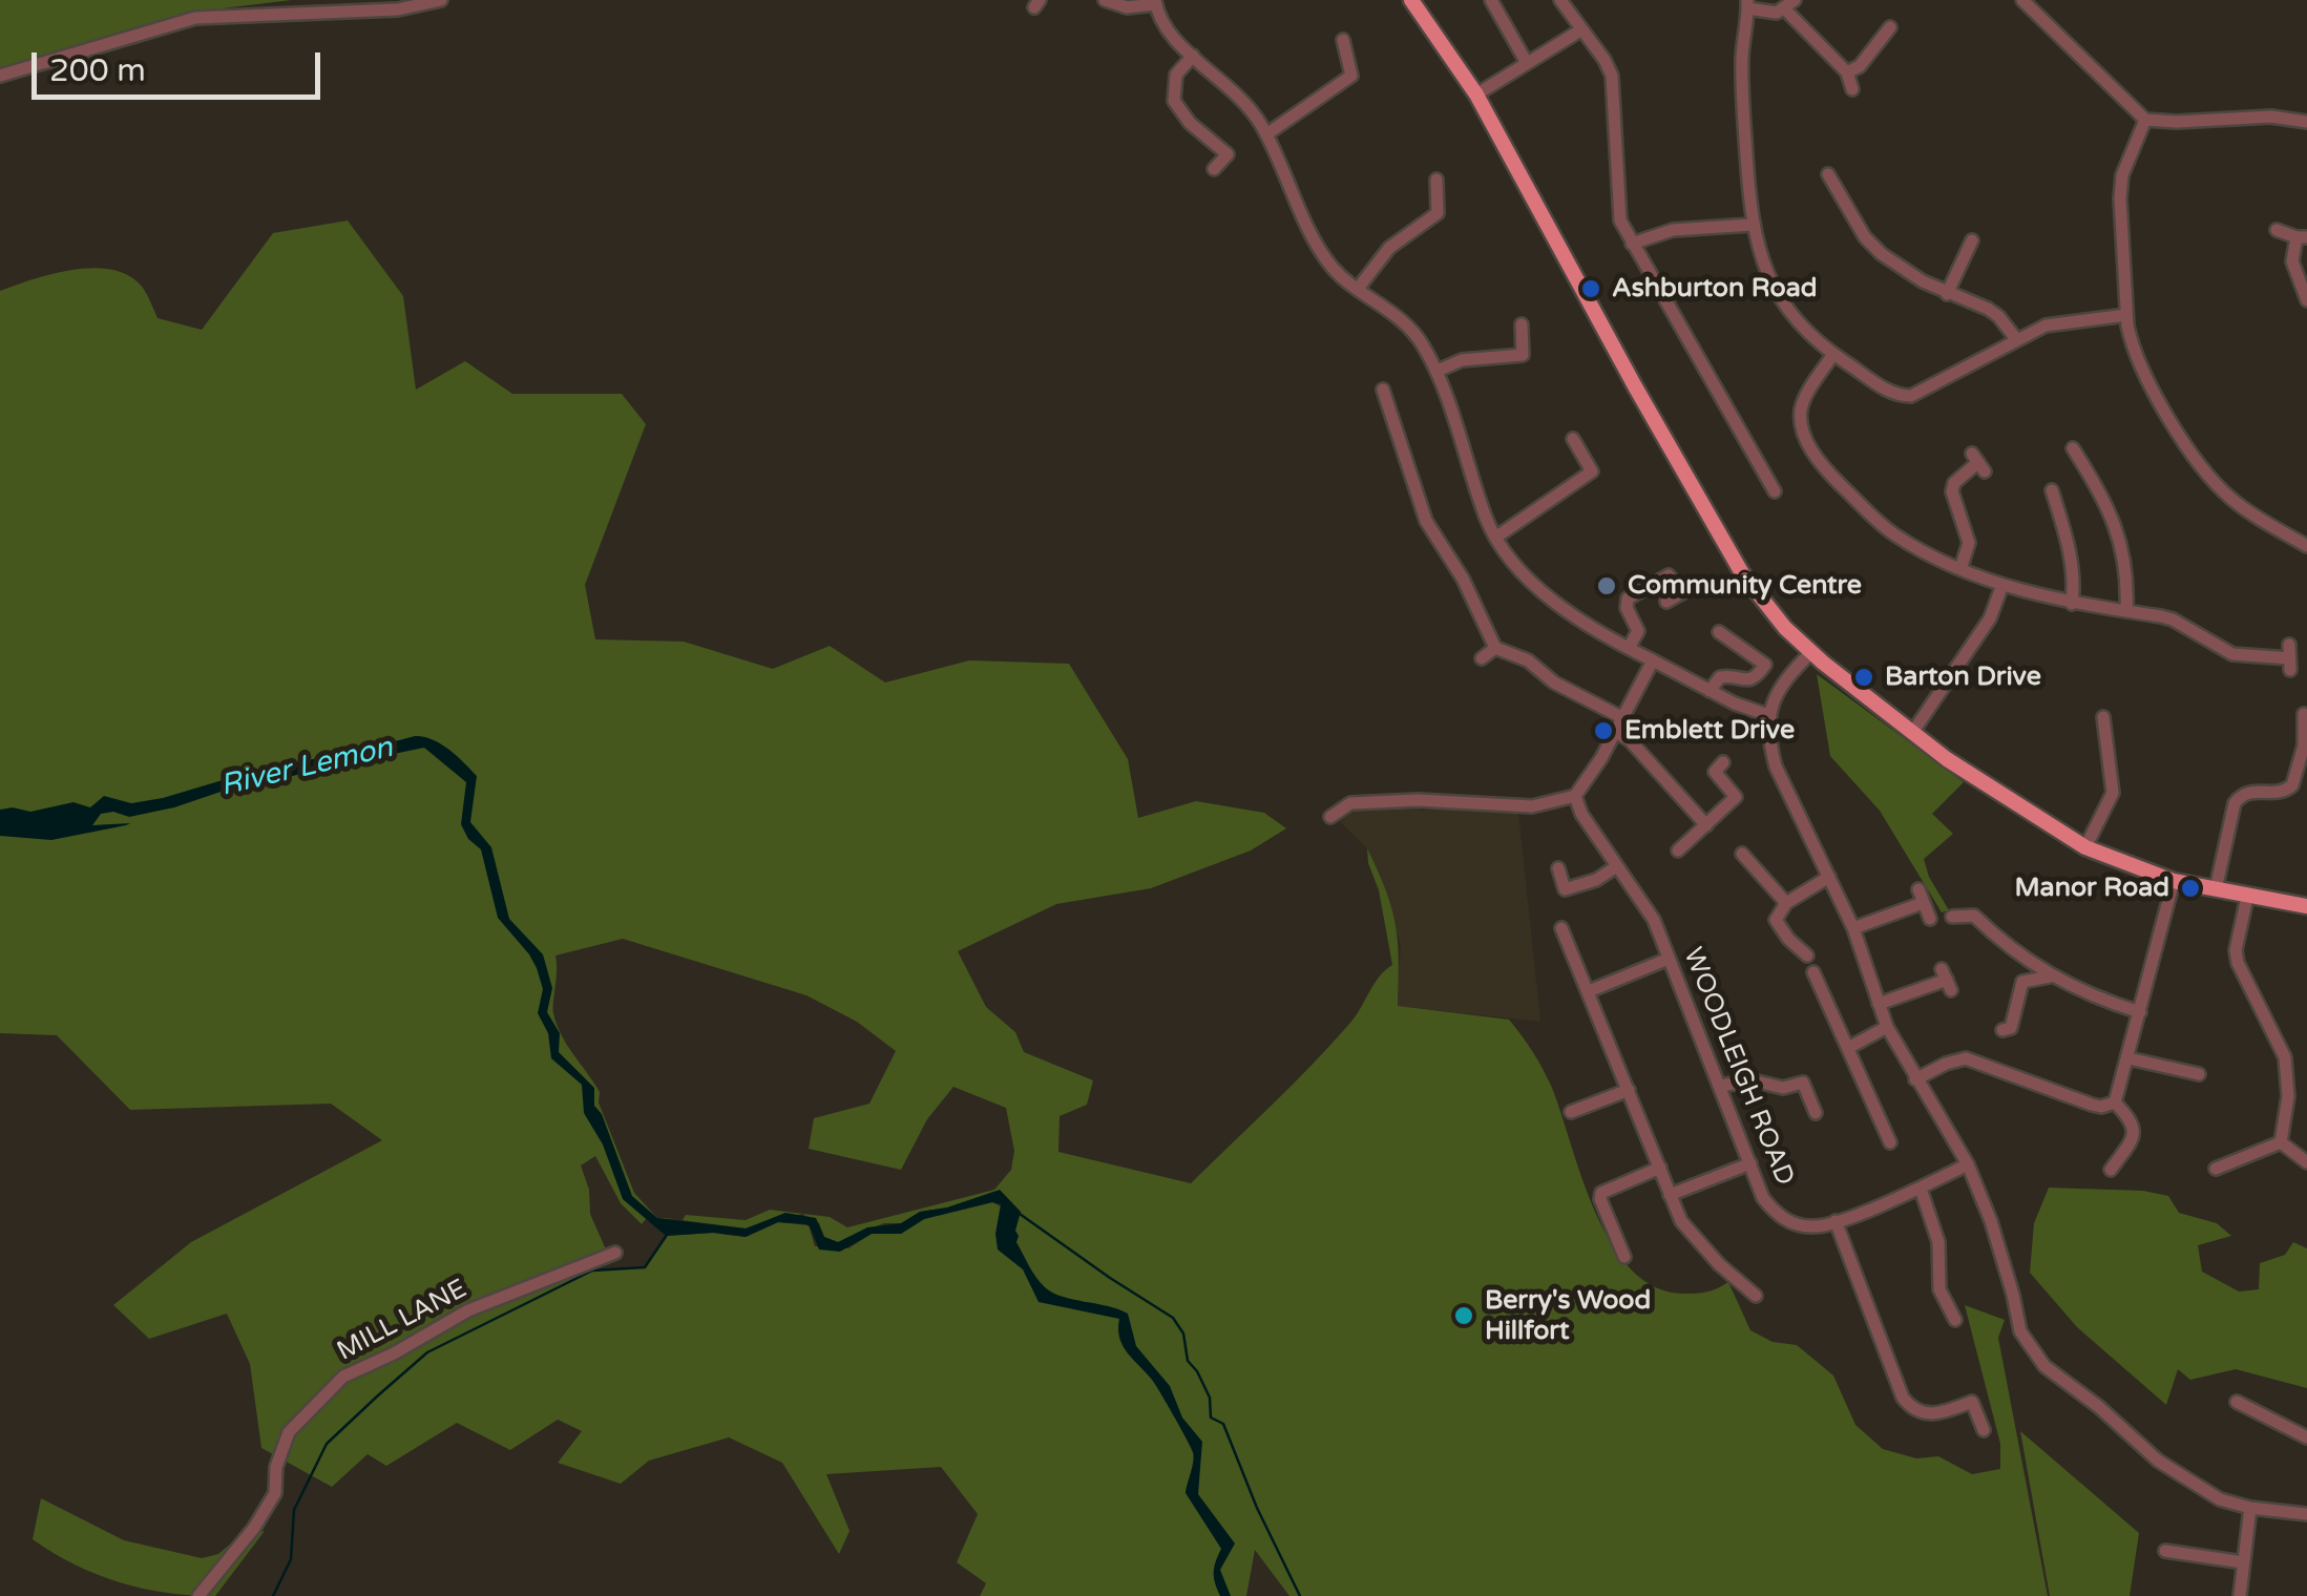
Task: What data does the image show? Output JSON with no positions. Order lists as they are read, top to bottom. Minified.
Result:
{"streets":{"street":["WOODLEIGH ROAD","MILL LANE"]},"water":["River Lemon"],"places":["Ashburton Road","Community Centre","Barton Drive","Emblett Drive","Manor Road","Berry's Wood Hillfort"],"scale_bar":"200 m"}
